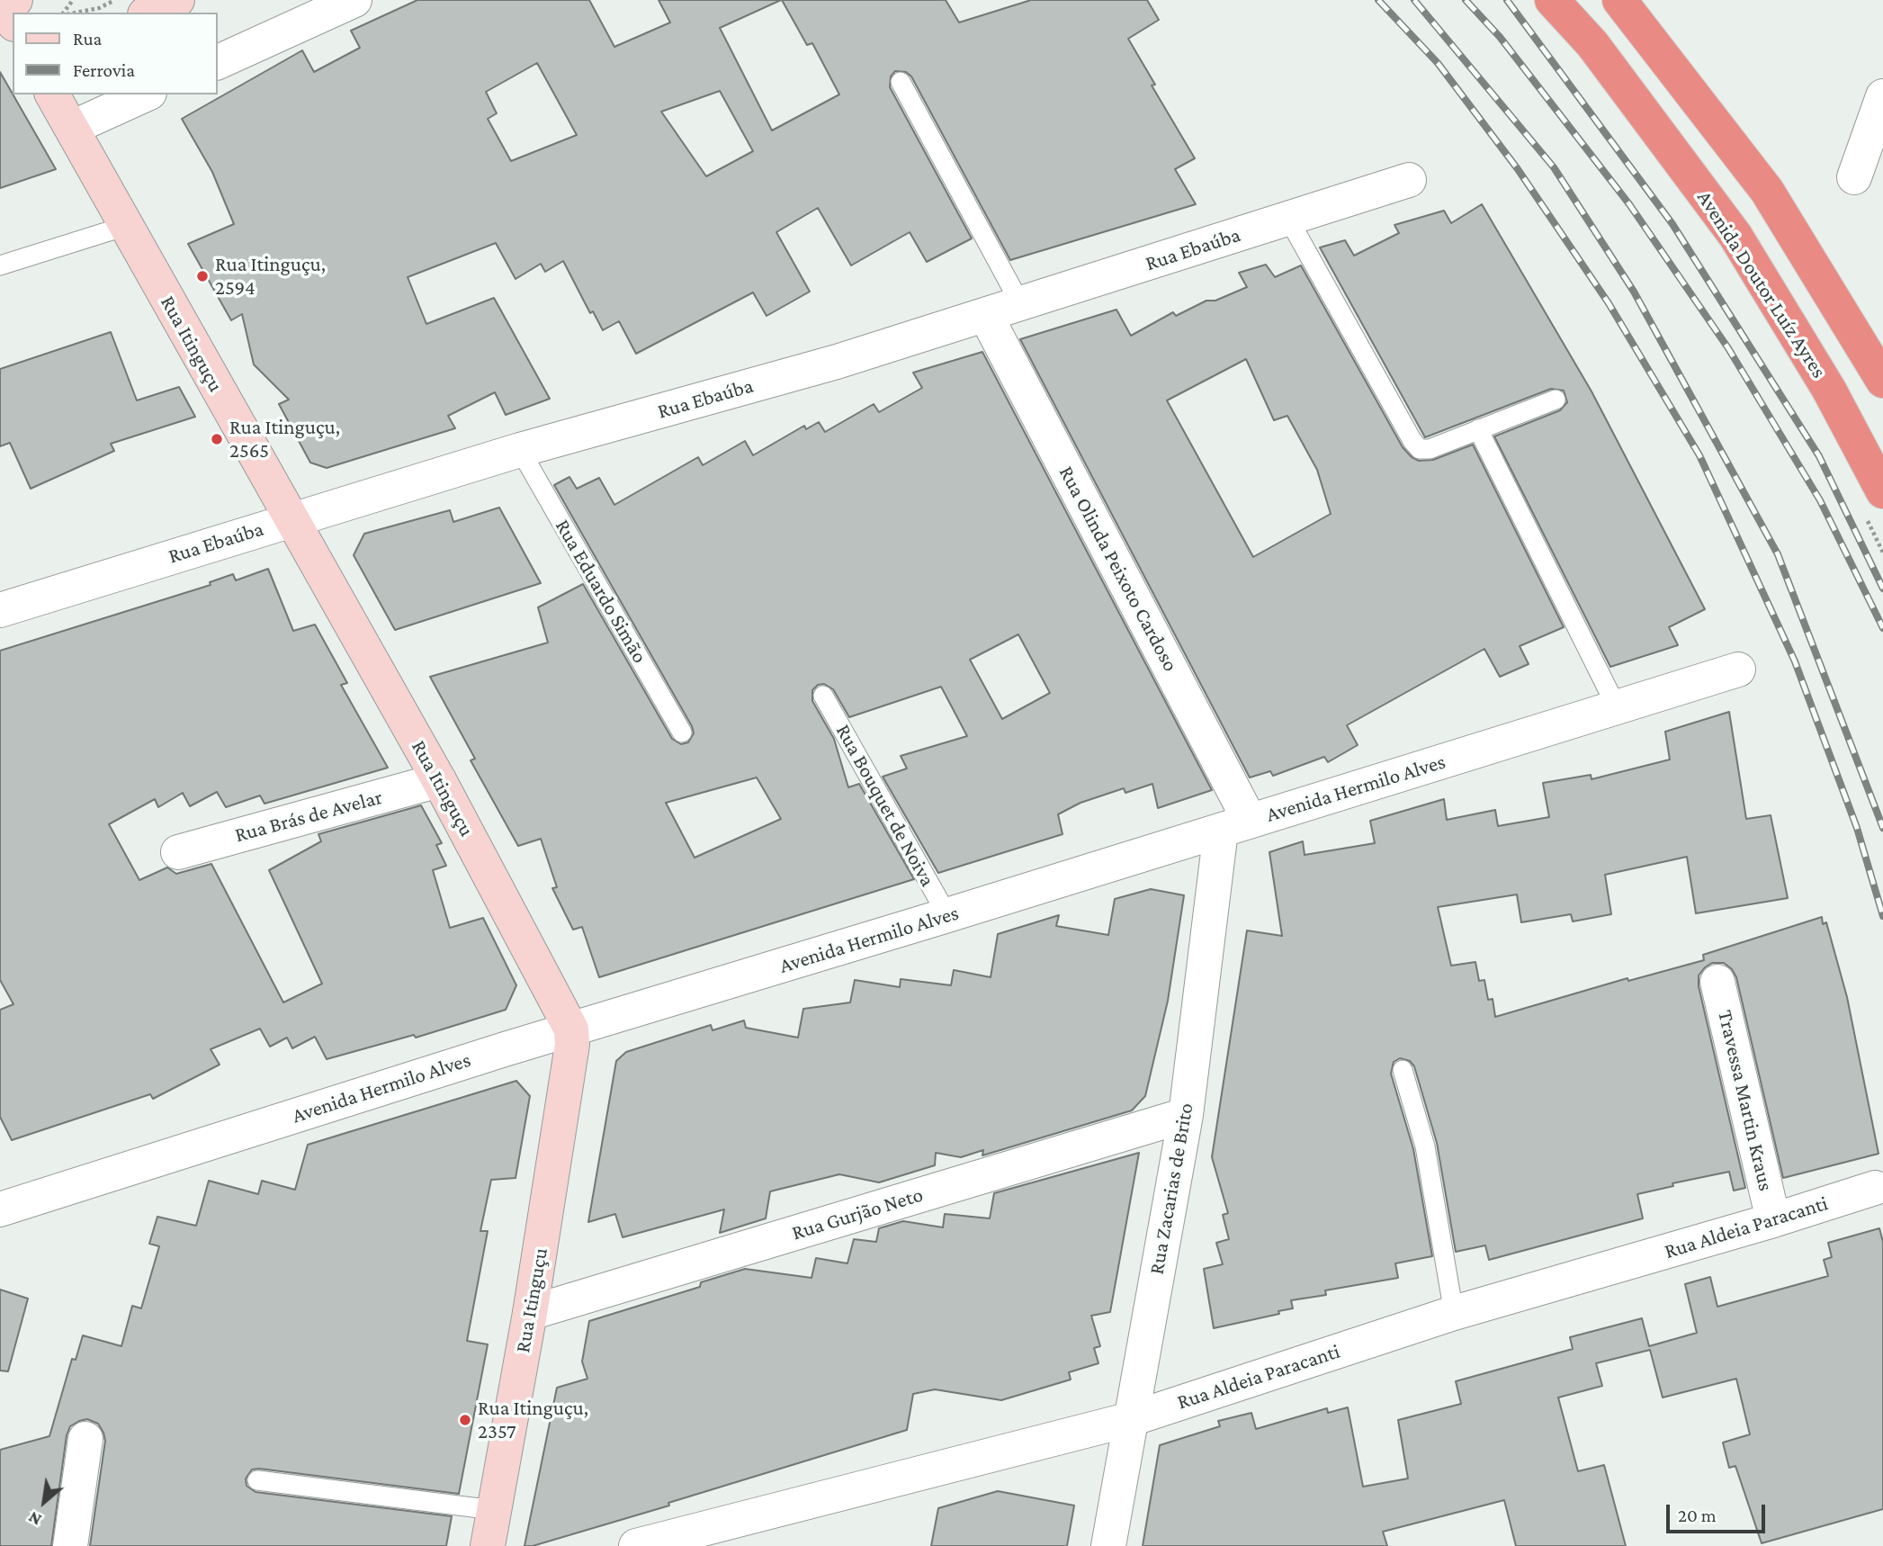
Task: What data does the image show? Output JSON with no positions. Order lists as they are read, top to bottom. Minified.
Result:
{"streets":{"highway":["Avenida Doutor Luíz Ayres"],"main road":["Rua Itinguçu"],"street":["Rua Ebaúba","Rua Olinda Peixoto Cardoso","Avenida Hermilo Alves","Rua Brás de Avelar","Travessa Martin Kraus","Rua Zacarias de Brito","Rua Gurjão Neto","Rua Aldeia Paracanti"],"lane":["Rua Eduardo Simão","Rua Bouquet de Noiva"]},"crossings":[["Rua Ebaúba","Rua Itinguçu"],["Rua Ebaúba","Rua Olinda Peixoto Cardoso"],["Rua Ebaúba","Rua Eduardo Simão"],["Rua Itinguçu","Avenida Hermilo Alves"],["Rua Itinguçu","Rua Brás de Avelar"],["Rua Itinguçu","Rua Gurjão Neto"],["Rua Olinda Peixoto Cardoso","Avenida Hermilo Alves"],["Rua Olinda Peixoto Cardoso","Rua Zacarias de Brito"],["Avenida Hermilo Alves","Rua Bouquet de Noiva"],["Avenida Hermilo Alves","Rua Zacarias de Brito"],["Travessa Martin Kraus","Rua Aldeia Paracanti"],["Rua Zacarias de Brito","Rua Gurjão Neto"],["Rua Zacarias de Brito","Rua Aldeia Paracanti"]],"places":["Rua Itinguçu, 2594","Rua Itinguçu, 2565","Rua Itinguçu, 2357"],"legend":["Rua","Ferrovia"],"scale_bar":"20 m","north":"bottom left"}
